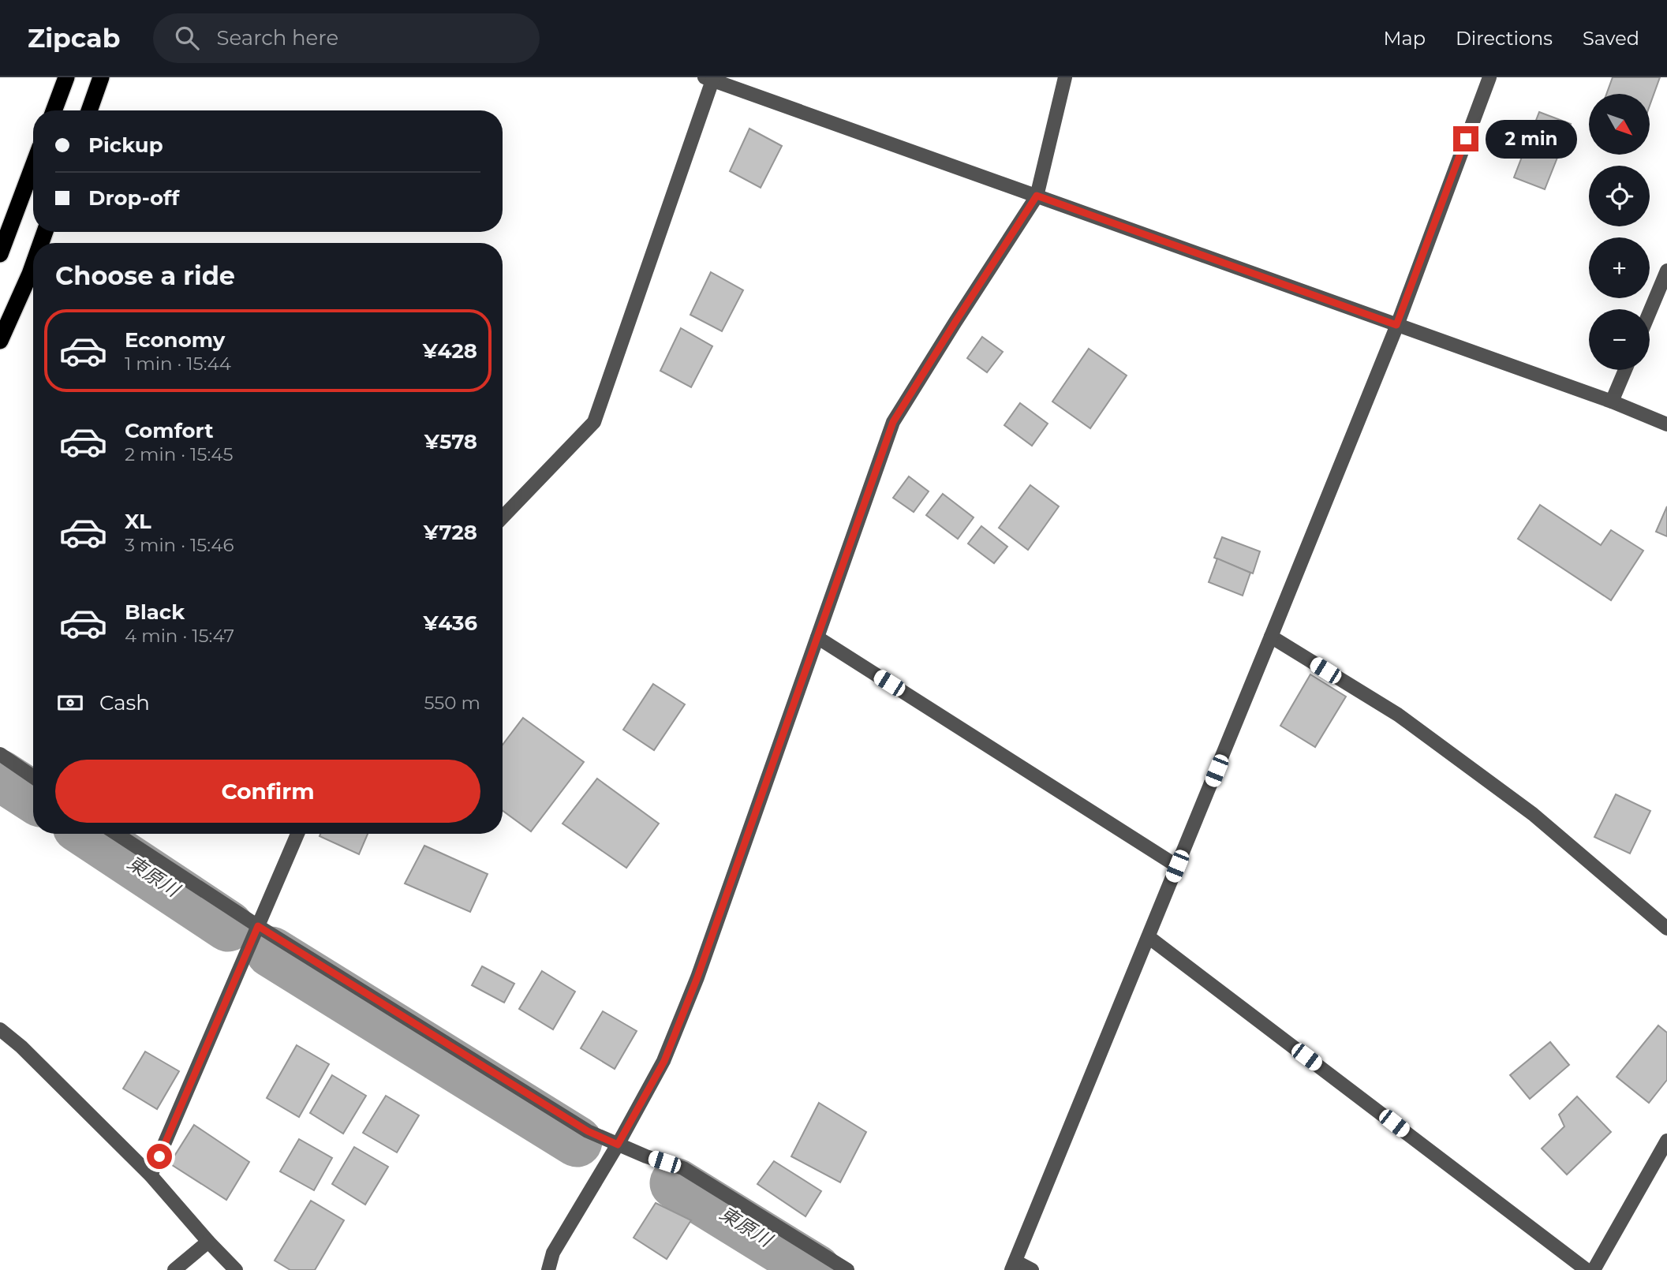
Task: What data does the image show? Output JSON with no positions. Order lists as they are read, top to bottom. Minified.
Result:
{"water":["東原川"],"north":"bottom right","page":{"header":"Zipcab","search":"Search here","nav":["Map","Directions","Saved"],"map_buttons":["+","−"],"banner":["Pickup","Drop-off"],"bubble":"2 min","heading":"Choose a ride","list":[{"name":"Economy","note":"1 min · 15:44","value":"¥428"},{"name":"Comfort","note":"2 min · 15:45","value":"¥578"},{"name":"XL","note":"3 min · 15:46","value":"¥728"},{"name":"Black","note":"4 min · 15:47","value":"¥436"}],"pay":["Cash","550 m"],"buttons":"Confirm"}}
